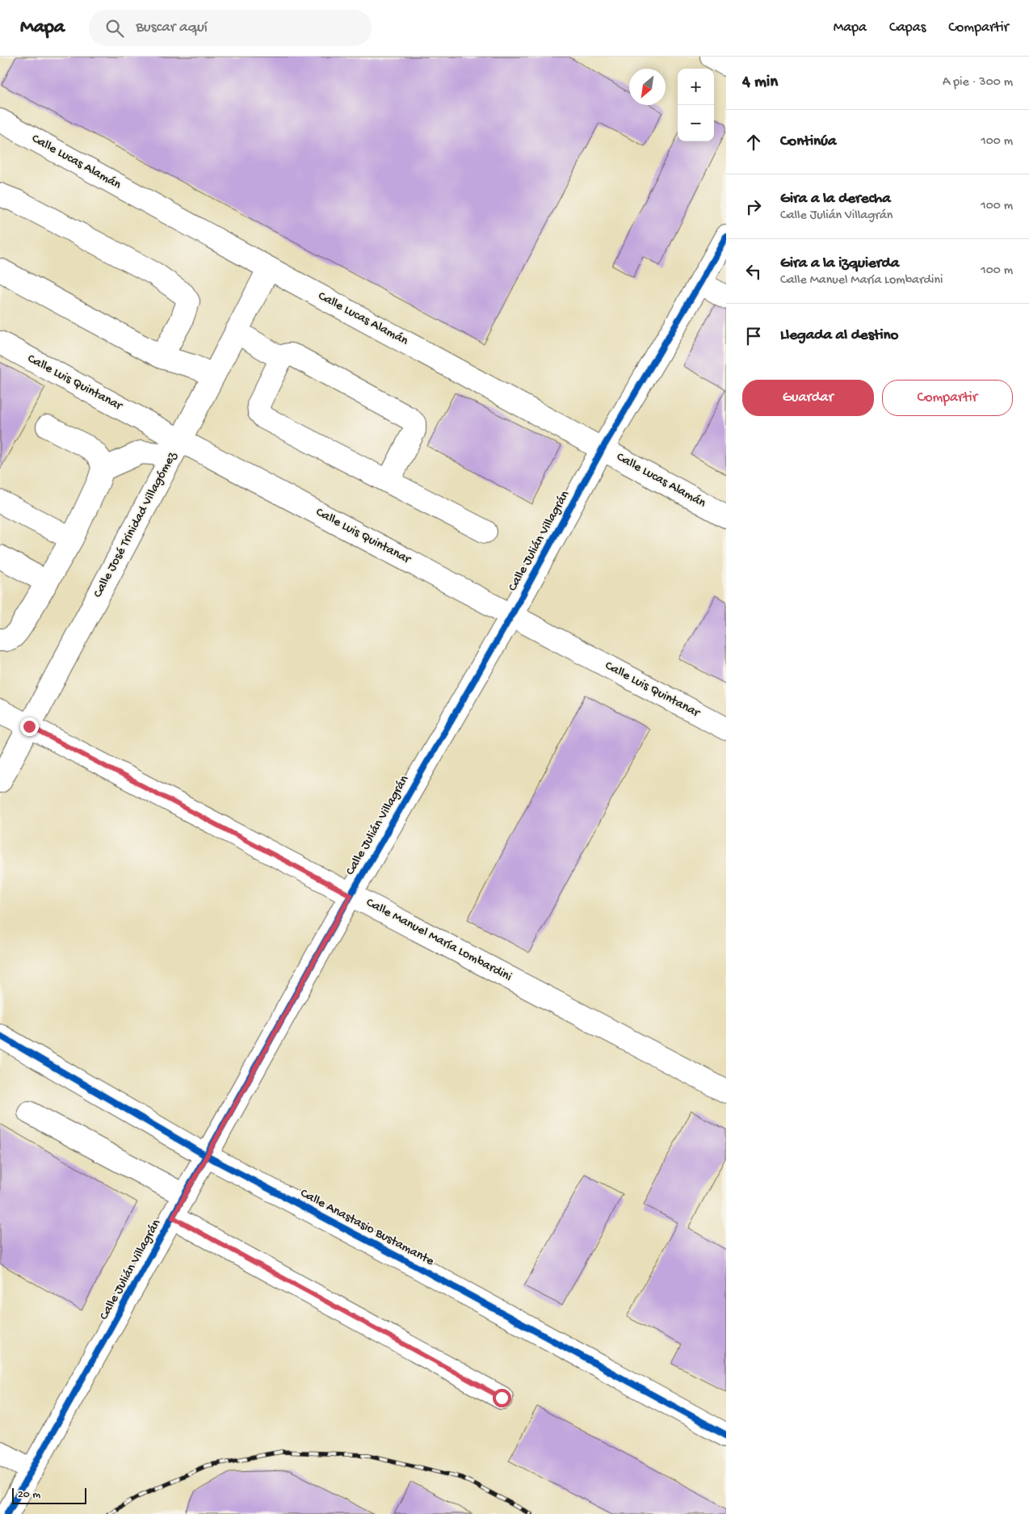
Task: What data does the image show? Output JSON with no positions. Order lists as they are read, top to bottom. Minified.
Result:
{"streets":{"street":["Calle Lucas Alamán","Calle Luis Quintanar","Calle José Trinidad Villagómez","Calle Julián Villagrán","Calle Manuel María Lombardini","Calle Anastasio Bustamante"]},"crossings":[["Calle Lucas Alamán","Calle José Trinidad Villagómez"],["Calle Lucas Alamán","Calle Julián Villagrán"],["Calle Luis Quintanar","Calle José Trinidad Villagómez"],["Calle Luis Quintanar","Calle Julián Villagrán"],["Calle José Trinidad Villagómez","Calle Manuel María Lombardini"],["Calle Julián Villagrán","Calle Manuel María Lombardini"],["Calle Julián Villagrán","Calle Anastasio Bustamante"]],"scale_bar":"20 m","north":"bottom left","page":{"header":"Mapa","search":"Buscar aquí","nav":["Mapa","Capas","Compartir"],"heading":["4 min","A pie · 300 m"],"map_buttons":["+","−"],"list":[["Continúa","100 m"],["Gira a la derecha","Calle Julián Villagrán","100 m"],["Gira a la izquierda","Calle Manuel María Lombardini","100 m"],"Llegada al destino"],"buttons":["Guardar","Compartir"],"scale":"20 m"}}
